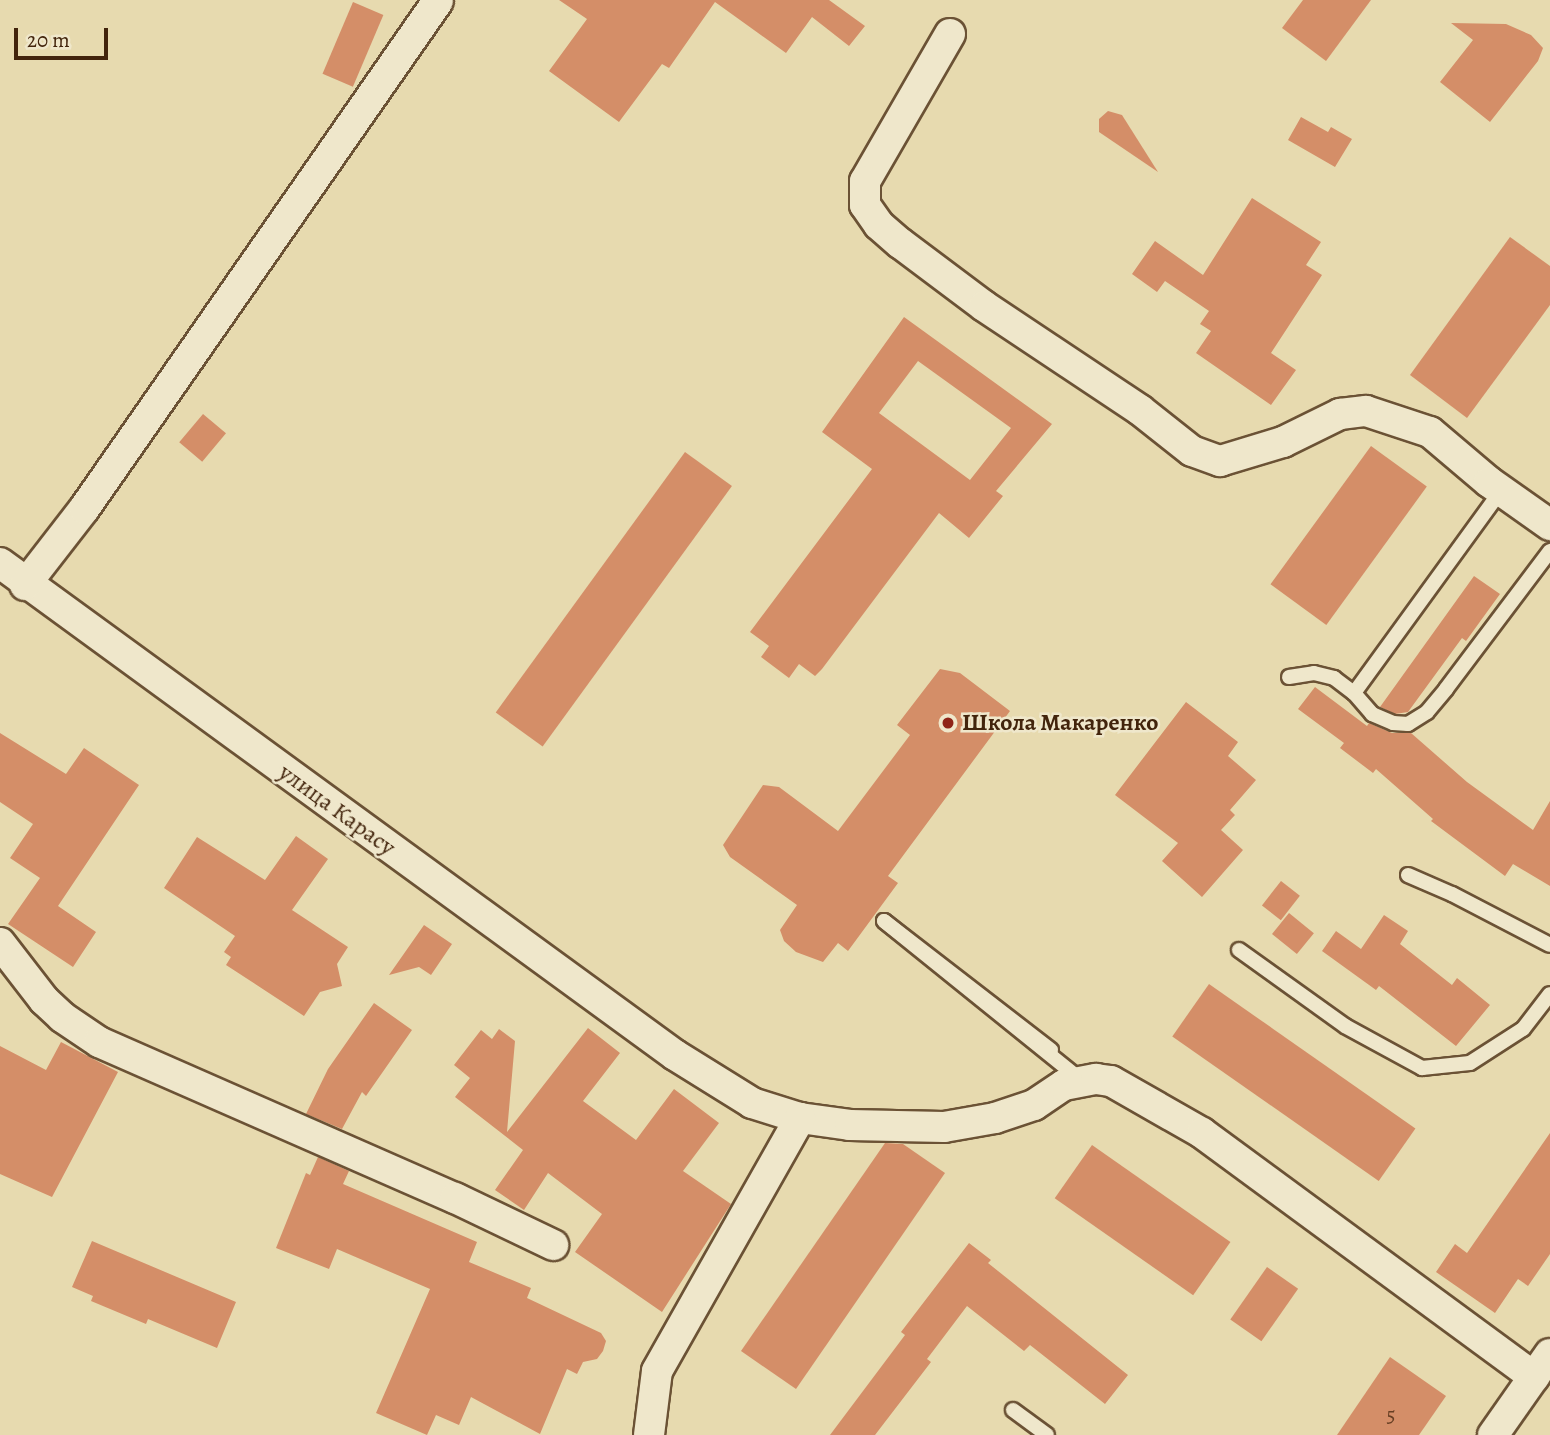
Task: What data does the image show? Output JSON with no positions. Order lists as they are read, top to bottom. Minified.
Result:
{"streets":{"street":["улица Карасу"]},"places":["Школа Макаренко"],"house_numbers":["5"],"scale_bar":"20 m"}
